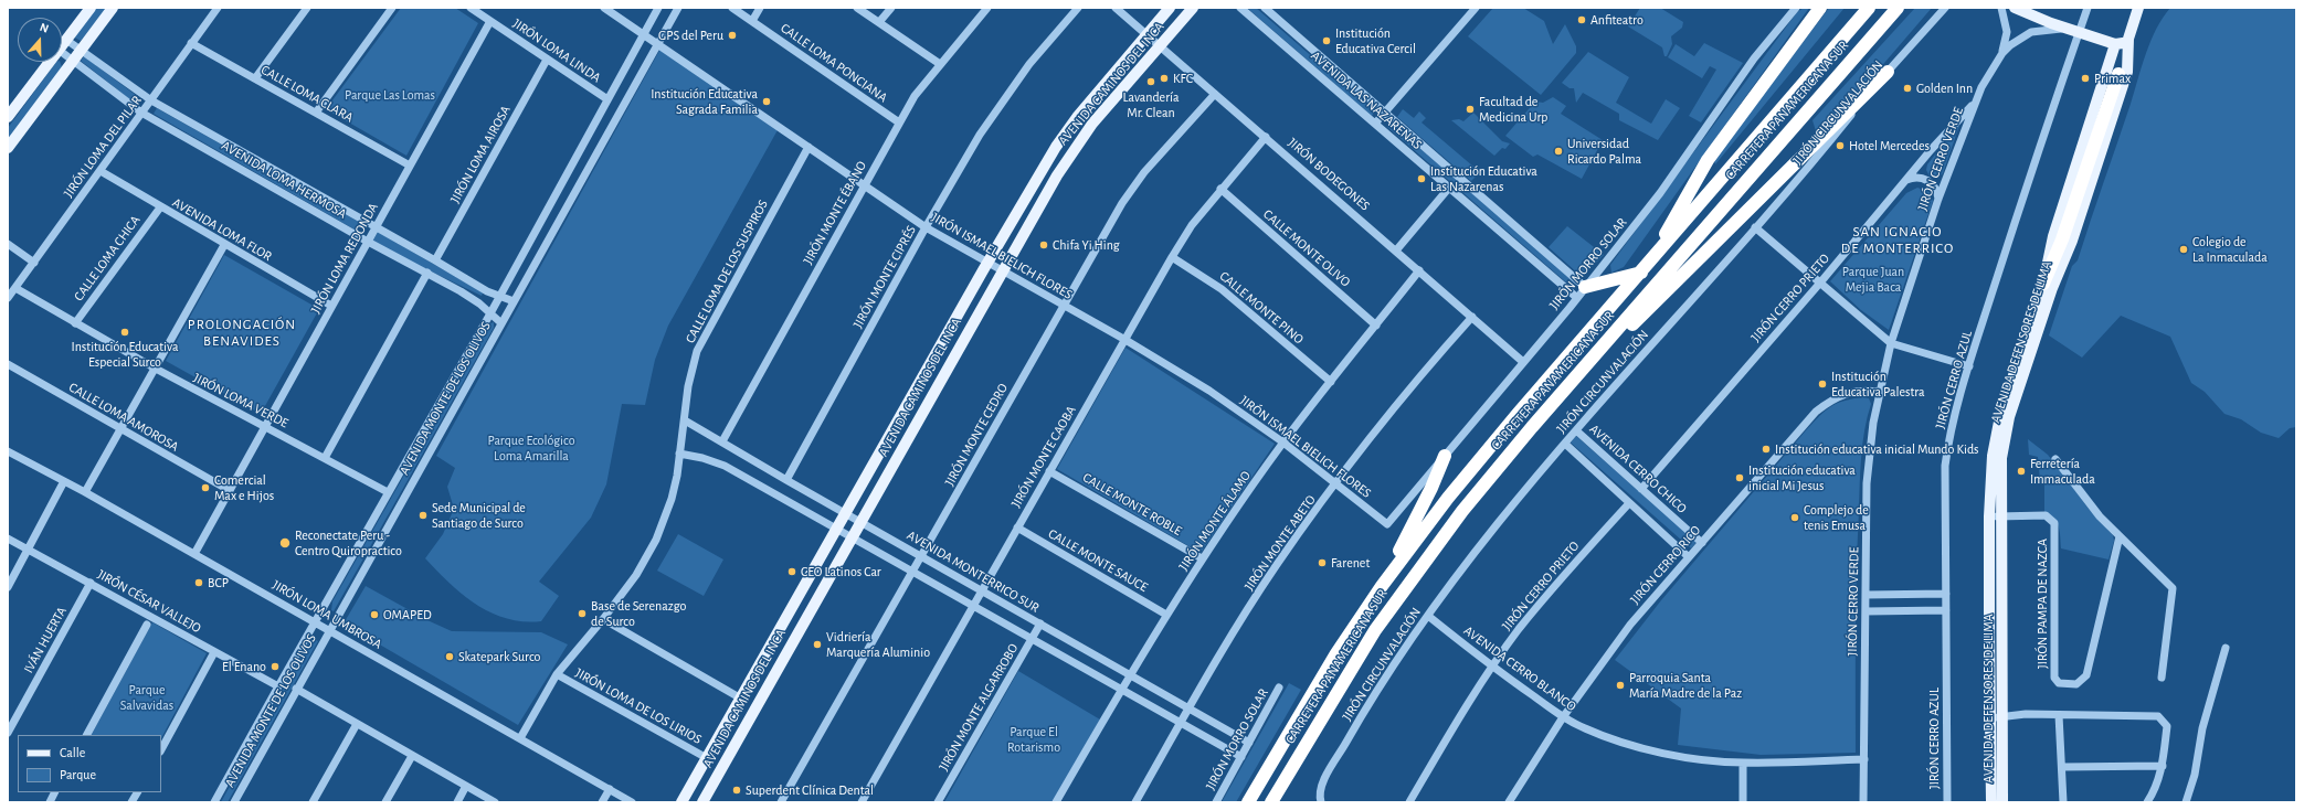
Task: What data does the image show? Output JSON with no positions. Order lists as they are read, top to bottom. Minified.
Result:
{"streets":{"highway":["CARRETERA PANAMERICANA SUR"],"main road":["AVENIDA CAMINOS DEL INCA","AVENIDA DEFENSORES DE LIMA"],"street":["JIRÓN LOMA LINDA","CALLE LOMA PONCIANA","CALLE LOMA CLARA","AVENIDA LAS NAZARENAS","JIRÓN CIRCUNVALACIÓN","JIRÓN LOMA DEL PILAR","JIRÓN LOMA AIROSA","JIRÓN CERRO VERDE","JIRÓN BODEGONES","AVENIDA LOMA HERMOSA","JIRÓN MONTE ÉBANO","AVENIDA LOMA FLOR","CALLE MONTE OLIVO","JIRÓN ISMAEL BIELICH FLORES","CALLE LOMA CHICA","JIRÓN LOMA REDONDA","JIRÓN MORRO SOLAR","CALLE LOMA DE LOS SUSPIROS","JIRÓN MONTE CIPRÉS","JIRÓN CERRO PRIETO","CALLE MONTE PINO","JIRÓN CERRO AZUL","AVENIDA MONTE DE LOS OLIVOS","JIRÓN LOMA VERDE","CALLE LOMA AMOROSA","JIRÓN MONTE CEDRO","JIRÓN MONTE CAOBA","AVENIDA CERRO CHICO","CALLE MONTE ROBLE","JIRÓN MONTE ÁLAMO","JIRÓN MONTE ABETO","CALLE MONTE SAUCE","JIRÓN CERRO RICO","AVENIDA MONTERRICO SUR","JIRÓN CÉSAR VALLEJO","JIRÓN PAMPA DE NAZCA","JIRÓN LOMA UMBROSA","IVÁN HUERTA","AVENIDA CERRO BLANCO","JIRÓN LOMA DE LOS LIRIOS","JIRÓN MONTE ALGARROBO"]},"crossings":[["JIRÓN LOMA LINDA","JIRÓN LOMA AIROSA"],["JIRÓN LOMA LINDA","JIRÓN LOMA REDONDA"],["JIRÓN LOMA LINDA","AVENIDA MONTE DE LOS OLIVOS"],["CALLE LOMA PONCIANA","JIRÓN MONTE ÉBANO"],["AVENIDA CAMINOS DEL INCA","JIRÓN BODEGONES"],["AVENIDA CAMINOS DEL INCA","JIRÓN ISMAEL BIELICH FLORES"],["AVENIDA CAMINOS DEL INCA","AVENIDA MONTERRICO SUR"],["AVENIDA CAMINOS DEL INCA","JIRÓN LOMA DE LOS LIRIOS"],["CALLE LOMA CLARA","JIRÓN LOMA DEL PILAR"],["CALLE LOMA CLARA","JIRÓN LOMA REDONDA"],["AVENIDA LAS NAZARENAS","JIRÓN MORRO SOLAR"],["JIRÓN CIRCUNVALACIÓN","AVENIDA CERRO CHICO"],["JIRÓN CIRCUNVALACIÓN","AVENIDA CERRO BLANCO"],["JIRÓN LOMA DEL PILAR","AVENIDA LOMA HERMOSA"],["JIRÓN LOMA DEL PILAR","AVENIDA LOMA FLOR"],["JIRÓN LOMA DEL PILAR","JIRÓN LOMA VERDE"],["JIRÓN LOMA AIROSA","AVENIDA LOMA HERMOSA"],["JIRÓN CERRO VERDE","JIRÓN CERRO PRIETO"],["JIRÓN CERRO VERDE","JIRÓN CERRO RICO"],["JIRÓN CERRO VERDE","AVENIDA CERRO BLANCO"],["JIRÓN BODEGONES","JIRÓN MORRO SOLAR"],["JIRÓN BODEGONES","JIRÓN MONTE CEDRO"],["JIRÓN BODEGONES","JIRÓN MONTE CAOBA"],["JIRÓN BODEGONES","JIRÓN MONTE ÁLAMO"],["JIRÓN BODEGONES","JIRÓN MONTE ABETO"],["AVENIDA LOMA HERMOSA","JIRÓN LOMA REDONDA"],["AVENIDA LOMA HERMOSA","AVENIDA MONTE DE LOS OLIVOS"],["JIRÓN MONTE ÉBANO","JIRÓN ISMAEL BIELICH FLORES"],["JIRÓN MONTE ÉBANO","AVENIDA MONTERRICO SUR"],["AVENIDA LOMA FLOR","CALLE LOMA CHICA"],["AVENIDA LOMA FLOR","JIRÓN LOMA REDONDA"],["CALLE MONTE OLIVO","JIRÓN MONTE CAOBA"],["CALLE MONTE OLIVO","JIRÓN MONTE ÁLAMO"],["JIRÓN ISMAEL BIELICH FLORES","JIRÓN MORRO SOLAR"],["JIRÓN ISMAEL BIELICH FLORES","CALLE LOMA DE LOS SUSPIROS"],["JIRÓN ISMAEL BIELICH FLORES","JIRÓN MONTE CIPRÉS"],["JIRÓN ISMAEL BIELICH FLORES","AVENIDA MONTE DE LOS OLIVOS"],["JIRÓN ISMAEL BIELICH FLORES","JIRÓN MONTE CEDRO"],["JIRÓN ISMAEL BIELICH FLORES","JIRÓN MONTE CAOBA"],["JIRÓN ISMAEL BIELICH FLORES","JIRÓN MONTE ÁLAMO"],["JIRÓN ISMAEL BIELICH FLORES","JIRÓN MONTE ABETO"],["CALLE LOMA CHICA","JIRÓN LOMA VERDE"],["JIRÓN LOMA REDONDA","JIRÓN LOMA VERDE"],["JIRÓN LOMA REDONDA","CALLE LOMA AMOROSA"],["JIRÓN LOMA REDONDA","JIRÓN LOMA UMBROSA"],["JIRÓN MORRO SOLAR","AVENIDA MONTERRICO SUR"],["CALLE LOMA DE LOS SUSPIROS","AVENIDA MONTERRICO SUR"],["CALLE LOMA DE LOS SUSPIROS","JIRÓN LOMA UMBROSA"],["CALLE LOMA DE LOS SUSPIROS","JIRÓN LOMA DE LOS LIRIOS"],["JIRÓN MONTE CIPRÉS","AVENIDA MONTERRICO SUR"],["JIRÓN CERRO PRIETO","AVENIDA CERRO CHICO"],["JIRÓN CERRO PRIETO","AVENIDA CERRO BLANCO"],["CALLE MONTE PINO","JIRÓN MONTE CAOBA"],["CALLE MONTE PINO","JIRÓN MONTE ÁLAMO"],["AVENIDA DEFENSORES DE LIMA","JIRÓN PAMPA DE NAZCA"],["AVENIDA MONTE DE LOS OLIVOS","JIRÓN LOMA VERDE"],["AVENIDA MONTE DE LOS OLIVOS","JIRÓN CÉSAR VALLEJO"],["AVENIDA MONTE DE LOS OLIVOS","JIRÓN LOMA UMBROSA"],["JIRÓN MONTE CEDRO","AVENIDA MONTERRICO SUR"],["JIRÓN MONTE CAOBA","CALLE MONTE ROBLE"],["JIRÓN MONTE CAOBA","CALLE MONTE SAUCE"],["JIRÓN MONTE CAOBA","AVENIDA MONTERRICO SUR"],["AVENIDA CERRO CHICO","JIRÓN CERRO RICO"],["CALLE MONTE ROBLE","JIRÓN MONTE ÁLAMO"],["JIRÓN MONTE ÁLAMO","CALLE MONTE SAUCE"],["JIRÓN MONTE ÁLAMO","AVENIDA MONTERRICO SUR"],["JIRÓN MONTE ABETO","AVENIDA MONTERRICO SUR"],["JIRÓN CERRO RICO","AVENIDA CERRO BLANCO"],["AVENIDA MONTERRICO SUR","JIRÓN MONTE ALGARROBO"],["JIRÓN CÉSAR VALLEJO","IVÁN HUERTA"]],"districts":["SAN IGNACIO DE MONTERRICO","PROLONGACIÓN BENAVIDES"],"parks":["Parque Las Lomas","Parque Juan Mejia Baca","Parque Ecológico Loma Amarilla","Parque Salvavidas","Parque El Rotarismo"],"places":["Anfiteatro","GPS del Peru","Institución Educativa Cercil","KFC","Primax","Lavandería Mr. Clean","Golden Inn","Institución Educativa Sagrada Familia","Facultad de Medicina Urp","Hotel Mercedes","Universidad Ricardo Palma","Institución Educativa Las Nazarenas","Chifa Yi Hing","Colegio de La Inmaculada","Institución Educativa Especial Surco","Institución Educativa Palestra","Institución educativa inicial Mundo Kids","Ferretería Immaculada","Institución educativa inicial Mi Jesus","Comercial Max e Hijos","Sede Municipal de Santiago de Surco","Complejo de tenis Emusa","Reconectate Peru - Centro Quiropractico","Farenet","CEO Latinos Car","BCP","Base de Serenazgo de Surco","OMAPED","Vidriería Marquería Aluminio","Skatepark Surco","El Enano","Parroquia Santa María Madre de la Paz","Superdent Clínica Dental"],"legend":["Calle","Parque"],"north":"top"}
